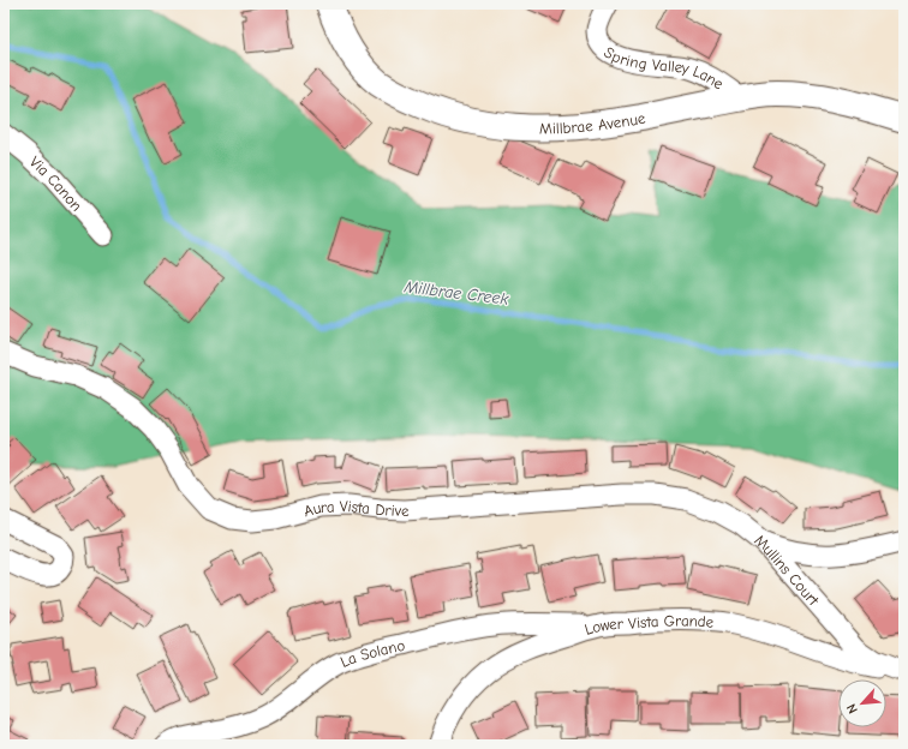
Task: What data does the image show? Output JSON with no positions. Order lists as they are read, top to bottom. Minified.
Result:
{"streets":{"street":["Spring Valley Lane","Millbrae Avenue","Via Canon","Aura Vista Drive","Mullins Court","Lower Vista Grande","La Solano"]},"crossings":[["Spring Valley Lane","Millbrae Avenue"],["Aura Vista Drive","Mullins Court"],["Mullins Court","Lower Vista Grande"],["Lower Vista Grande","La Solano"]],"water":["Millbrae Creek"],"north":"bottom left"}
